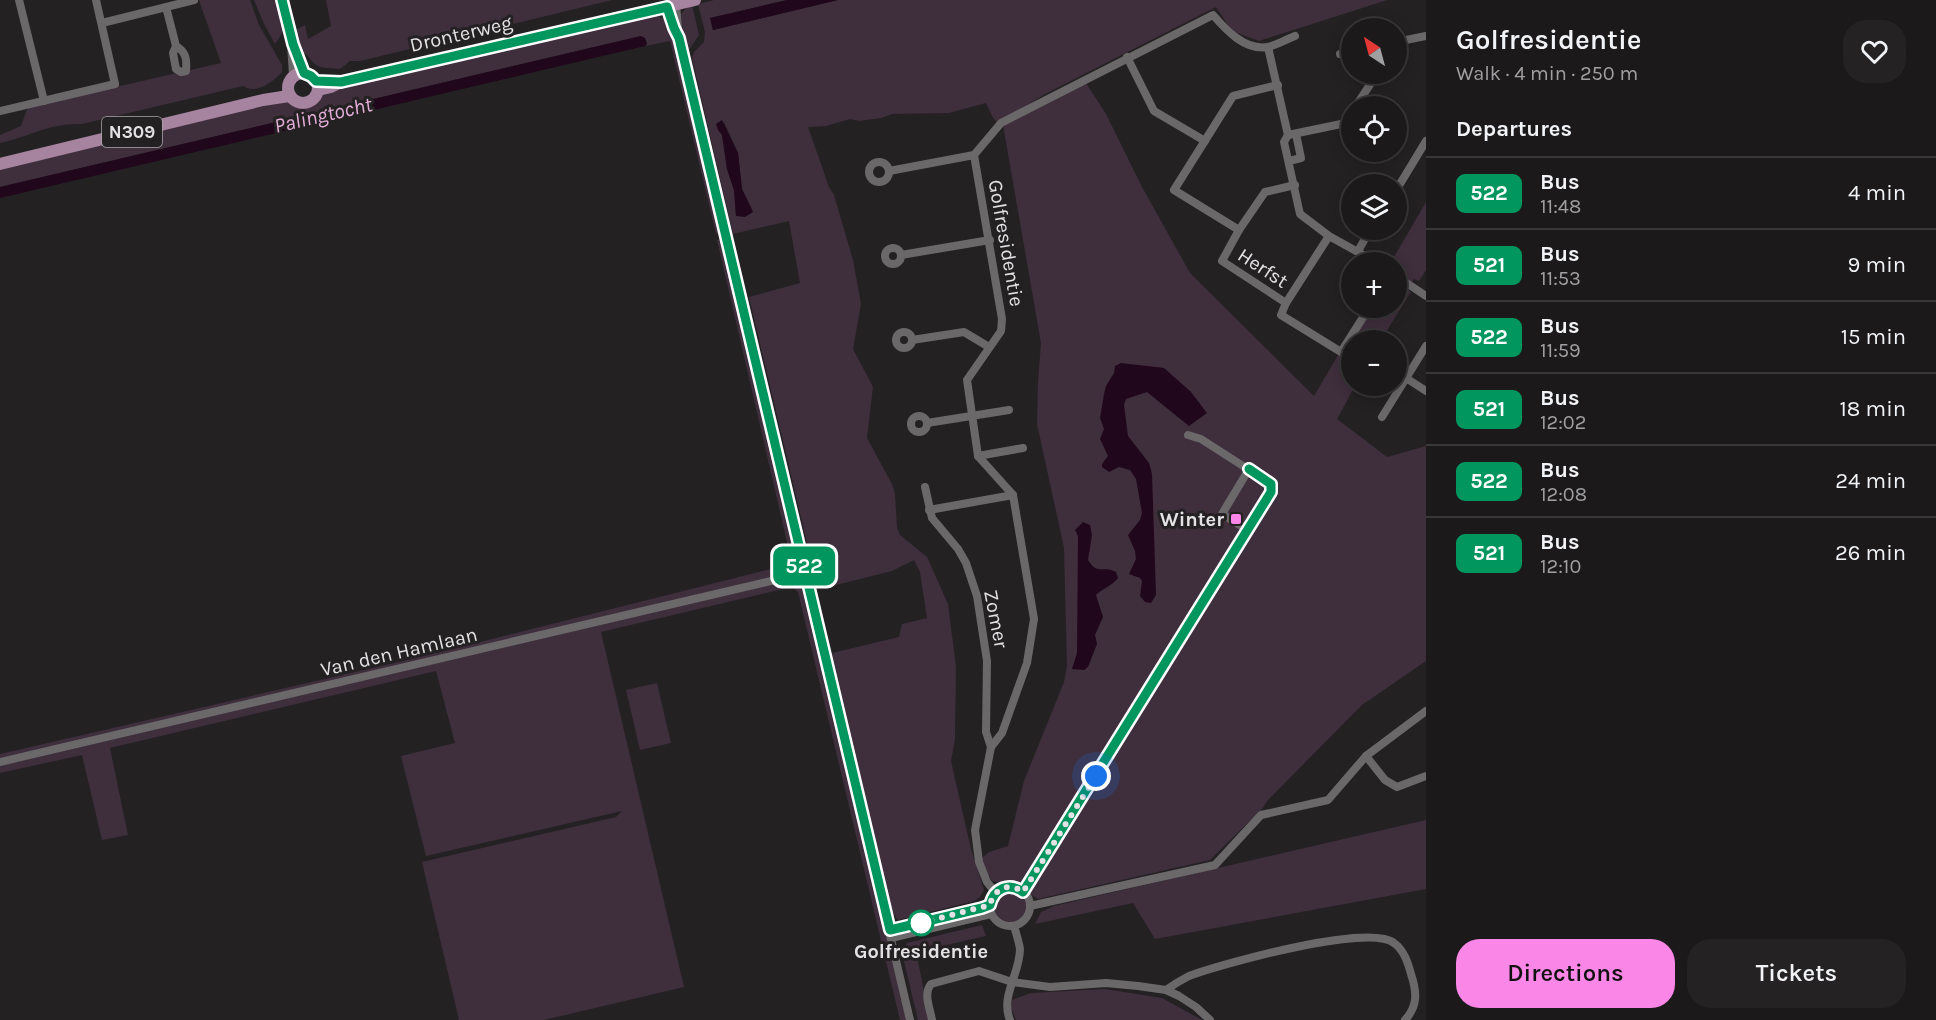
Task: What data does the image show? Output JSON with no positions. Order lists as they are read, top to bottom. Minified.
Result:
{"streets":{"main road":["Dronterweg","N309"],"street":["Golfresidentie","Herfst","Zomer","Van den Hamlaan"]},"crossings":[["Dronterweg","N309"]],"water":["Palingtocht"],"places":{"transit":["Winter"],"other":["Golfresidentie"]},"lines":["bus line 522"],"north":"top left","page":{"on_map":"522","heading":[["Golfresidentie","Walk · 4 min · 250 m"],"Departures"],"map_buttons":["+","−"],"list":[{"mark":"522","name":"Bus","note":"11:48","value":"4 min"},{"mark":"521","name":"Bus","note":"11:53","value":"9 min"},{"mark":"522","name":"Bus","note":"11:59","value":"15 min"},{"mark":"521","name":"Bus","note":"12:02","value":"18 min"},{"mark":"522","name":"Bus","note":"12:08","value":"24 min"},{"mark":"521","name":"Bus","note":"12:10","value":"26 min"}],"buttons":["Directions","Tickets"]}}
